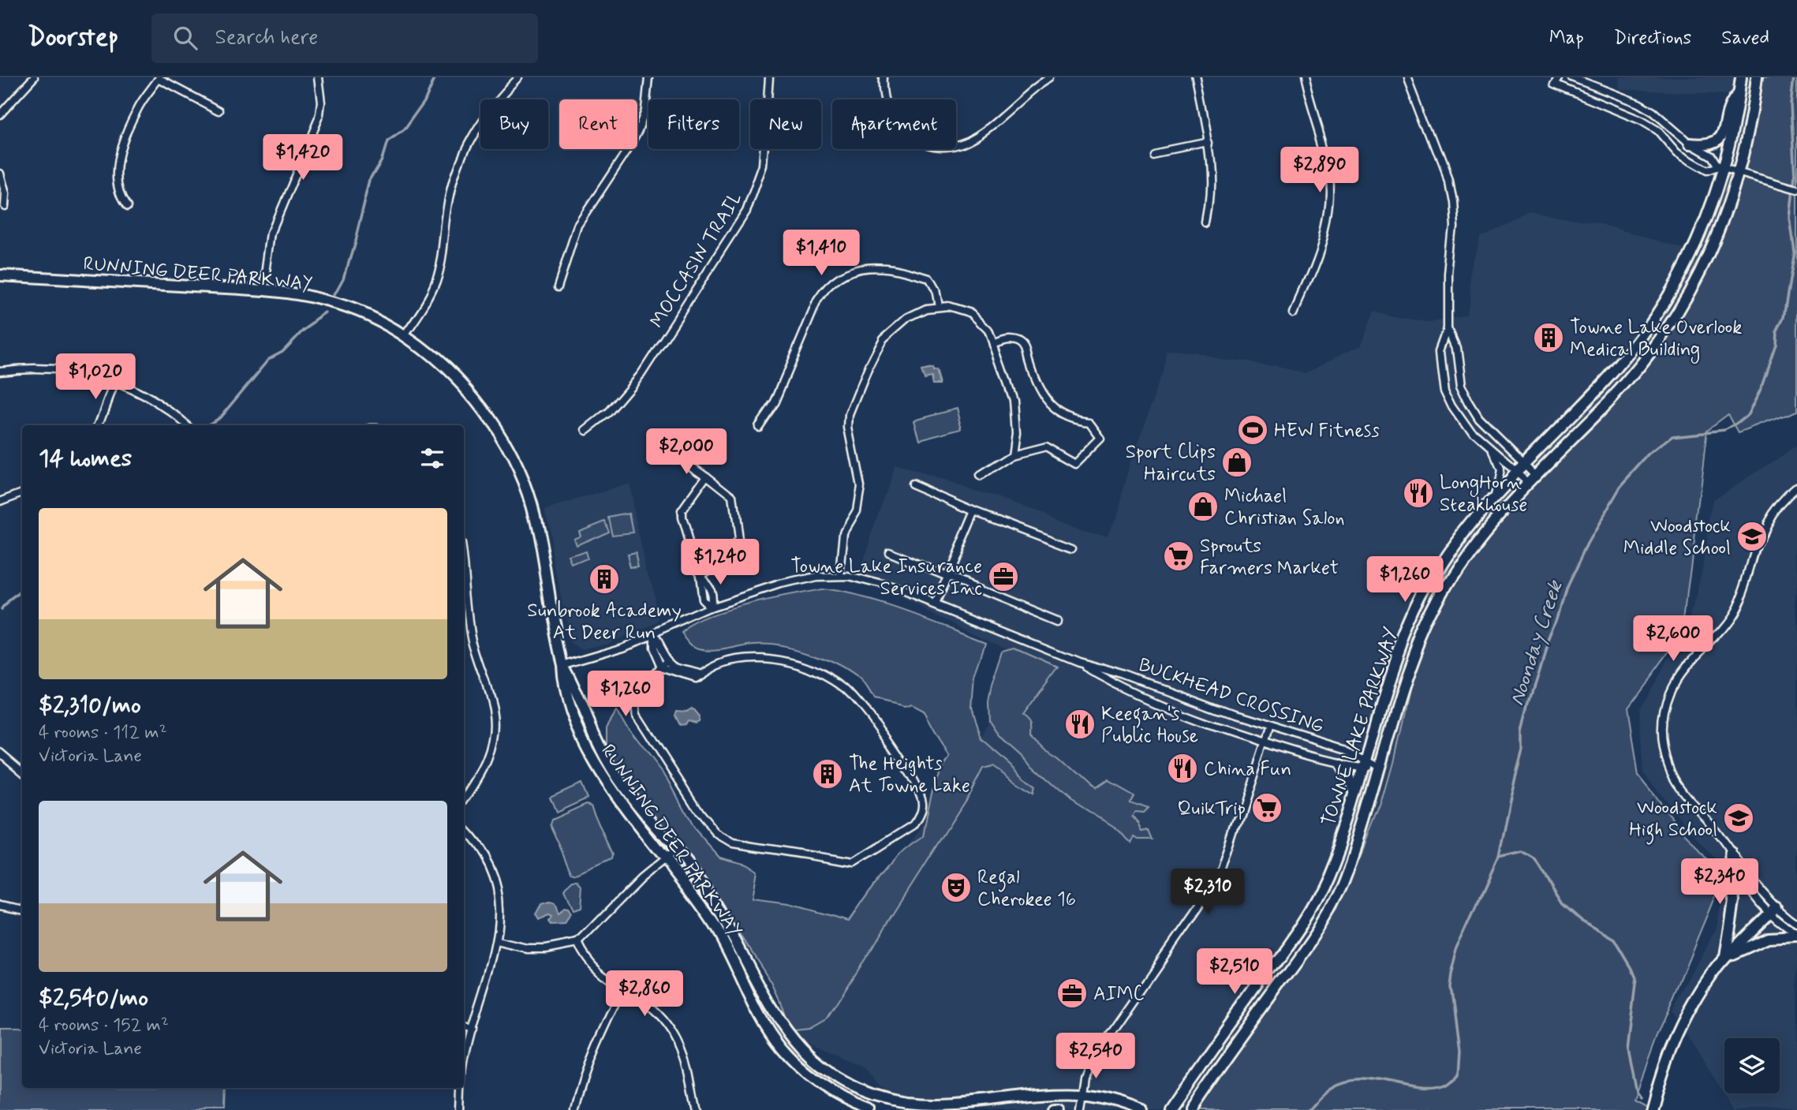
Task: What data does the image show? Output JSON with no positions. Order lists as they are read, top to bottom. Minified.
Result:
{"streets":{"street":["MOCCASIN TRAIL","RUNNING DEER PARKWAY","BUCKHEAD CROSSING","TOWNE LAKE PARKWAY"]},"crossings":[["RUNNING DEER PARKWAY","BUCKHEAD CROSSING"],["BUCKHEAD CROSSING","TOWNE LAKE PARKWAY"]],"water":["Noonday Creek"],"places":{"building":["Towne Lake Overlook Medical Building","Sunbrook Academy At Deer Run","The Heights At Towne Lake"],"sports":["HEW Fitness"],"shop":["Sport Clips Haircuts","Michael Christian Salon"],"restaurant":["LongHorn Steakhouse","Keegan's Public House","China Fun"],"school or university":["Woodstock Middle School","Woodstock High School"],"supermarket":["Sprouts Farmers Market","QuikTrip"],"office":["Towne Lake Insurance Services Inc","AIMC"],"theatre":["Regal Cherokee 16"]},"page":{"header":"Doorstep","search":"Search here","nav":["Map","Directions","Saved"],"chip":["Buy","Rent","Filters","New","Apartment"],"price":["$1,420","$2,890","$1,410","$1,020","$2,000","$1,240","$1,260","$2,600","$1,260","$2,340","$2,310","$2,510","$2,860","$2,540"],"heading":"14 homes","list":[{"name":"$2,310/mo","note":"4 rooms · 112 m² · Victoria Lane"},{"name":"$2,540/mo","note":"4 rooms · 152 m² · Victoria Lane"}]}}
